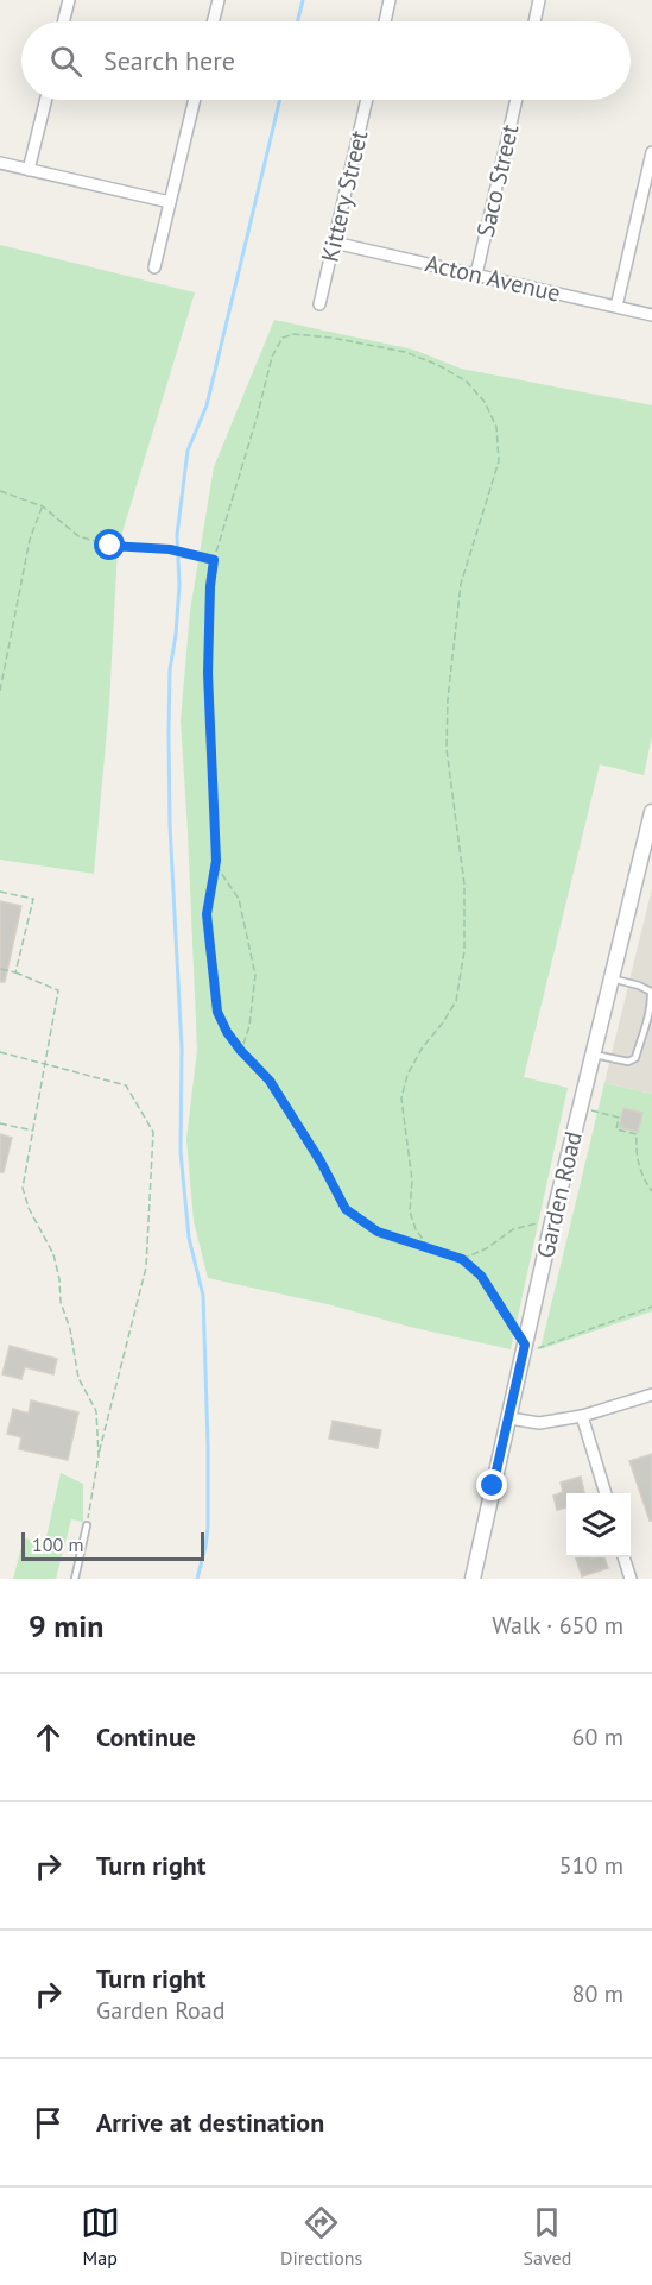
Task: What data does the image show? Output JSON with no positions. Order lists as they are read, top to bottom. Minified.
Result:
{"streets":{"street":["Saco Street","Kittery Street","Acton Avenue","Garden Road"]},"crossings":[["Saco Street","Acton Avenue"],["Kittery Street","Acton Avenue"]],"scale_bar":"100 m","page":{"search":"Search here","scale":"100 m","heading":["9 min","Walk · 650 m"],"list":[["Continue","60 m"],["Turn right","510 m"],["Turn right","Garden Road","80 m"],"Arrive at destination"],"nav":["Map","Directions","Saved"]}}
